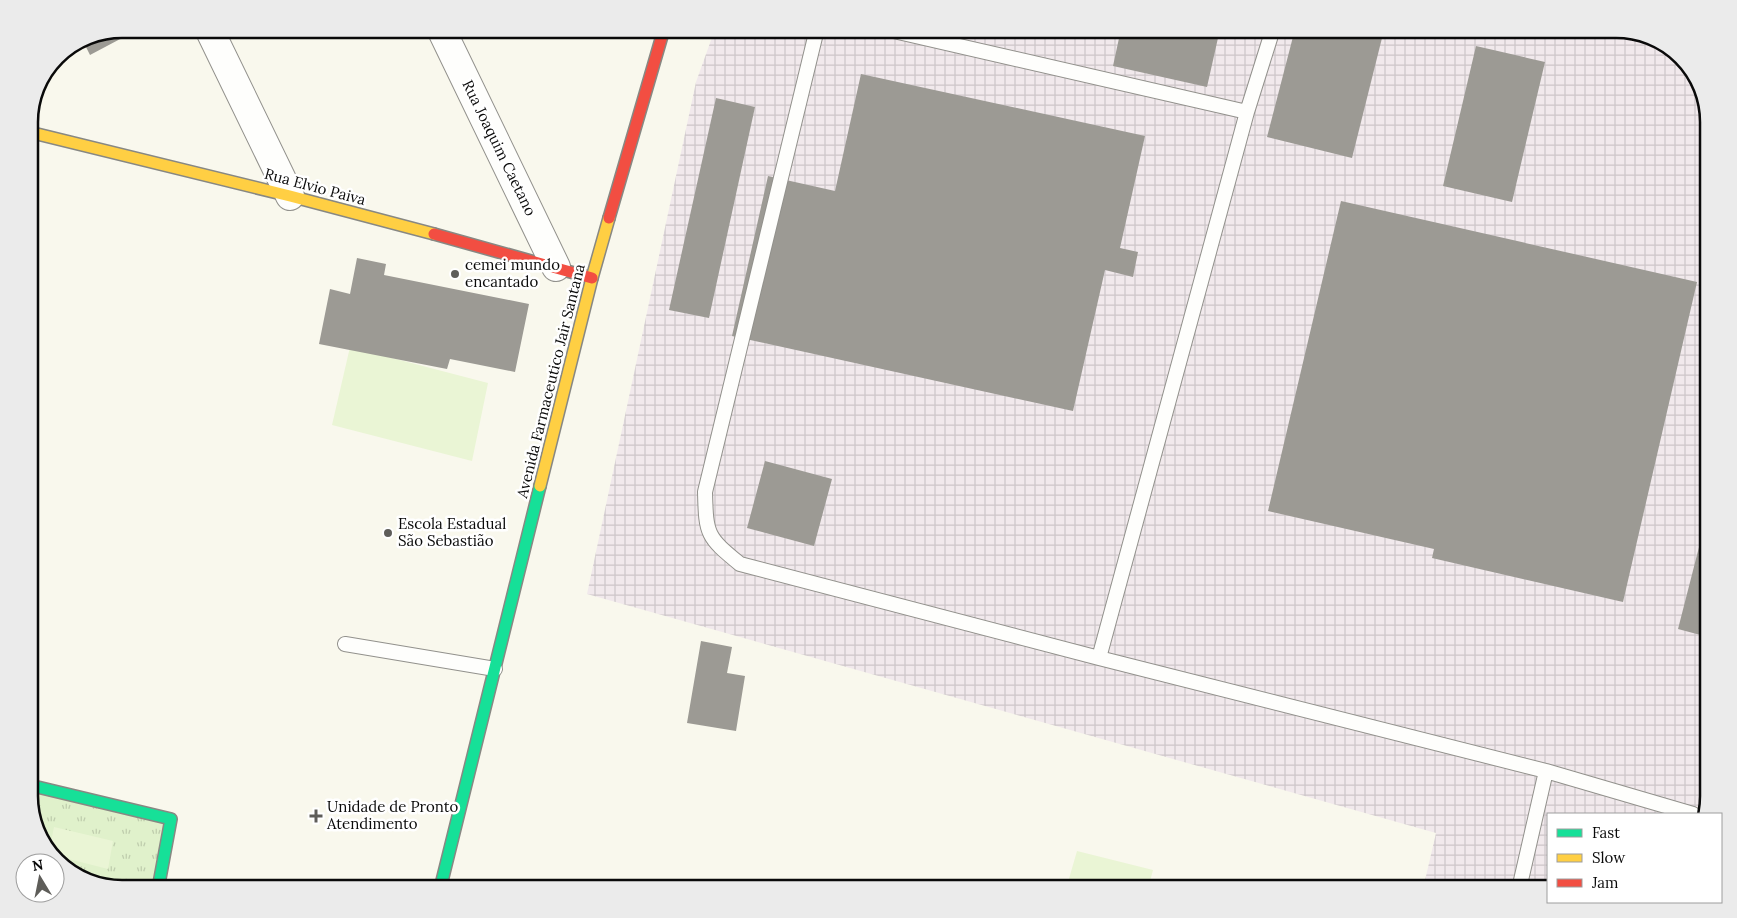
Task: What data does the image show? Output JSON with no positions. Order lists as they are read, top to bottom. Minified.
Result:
{"streets":{"street":["Rua Joaquim Caetano","Rua Elvio Paiva","Avenida Farmaceutico Jair Santana"]},"crossings":[["Rua Joaquim Caetano","Rua Elvio Paiva"],["Rua Elvio Paiva","Avenida Farmaceutico Jair Santana"]],"places":{"other":["cemei mundo encantado","Escola Estadual São Sebastião"],"health":["Unidade de Pronto Atendimento"]},"legend":["Fast","Slow","Jam"],"north":"top"}
